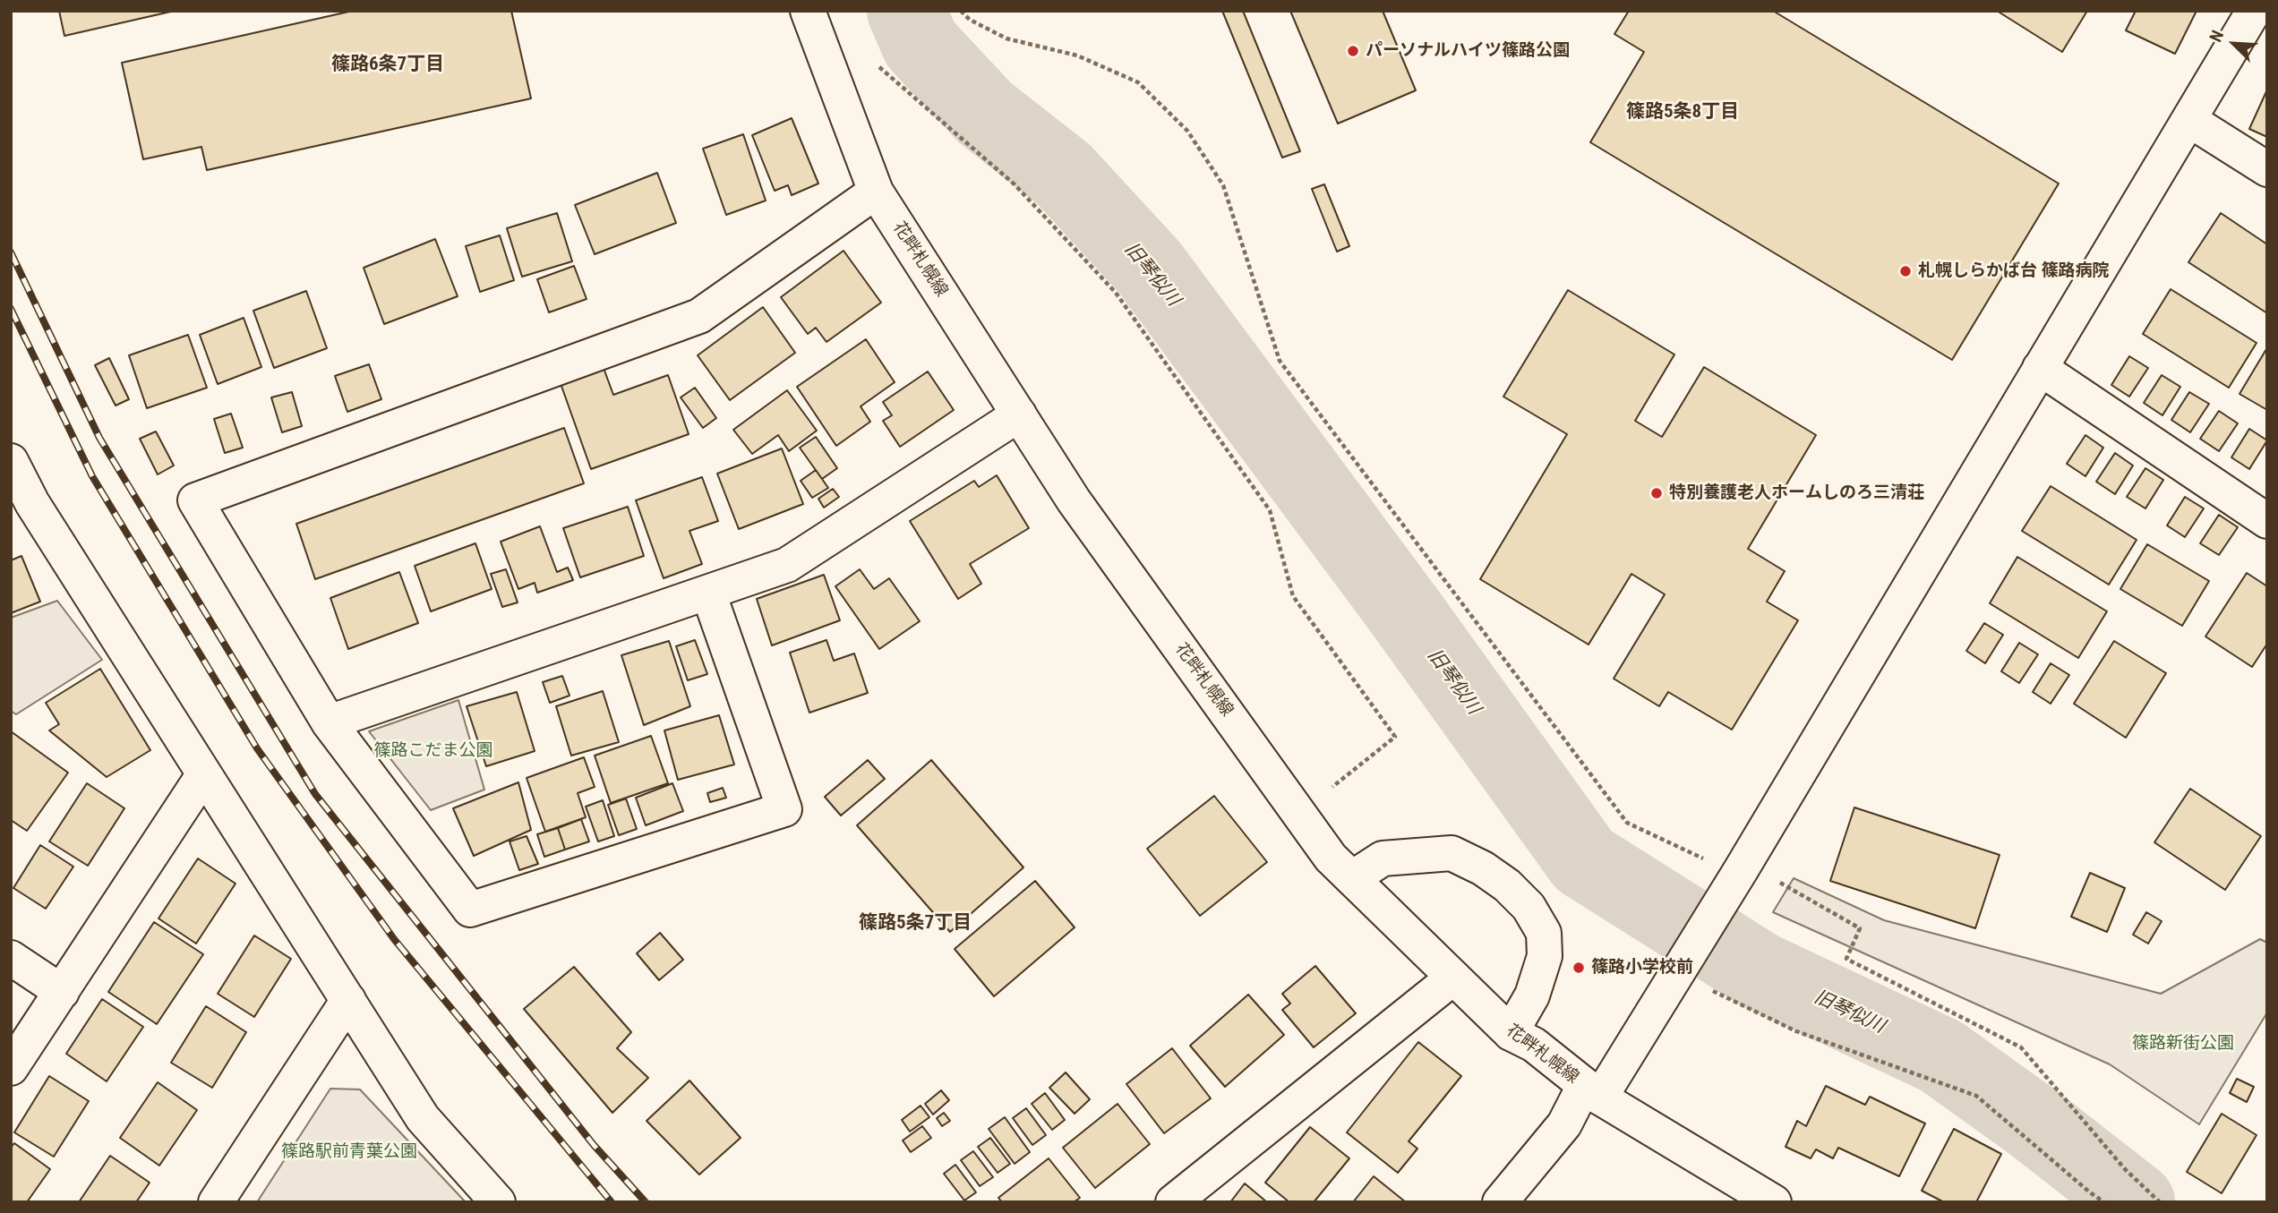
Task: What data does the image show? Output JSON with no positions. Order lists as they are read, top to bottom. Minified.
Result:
{"streets":{"street":["花畔札幌線"]},"districts":["篠路6条7丁目","篠路5条8丁目","篠路5条7丁目"],"water":["旧琴似川"],"parks":["篠路こだま公園","篠路新街公園","篠路駅前青葉公園"],"places":["パーソナルハイツ篠路公園","札幌しらかば台 篠路病院","特別養護老人ホームしのろ三清荘","篠路小学校前"],"north":"top left"}
